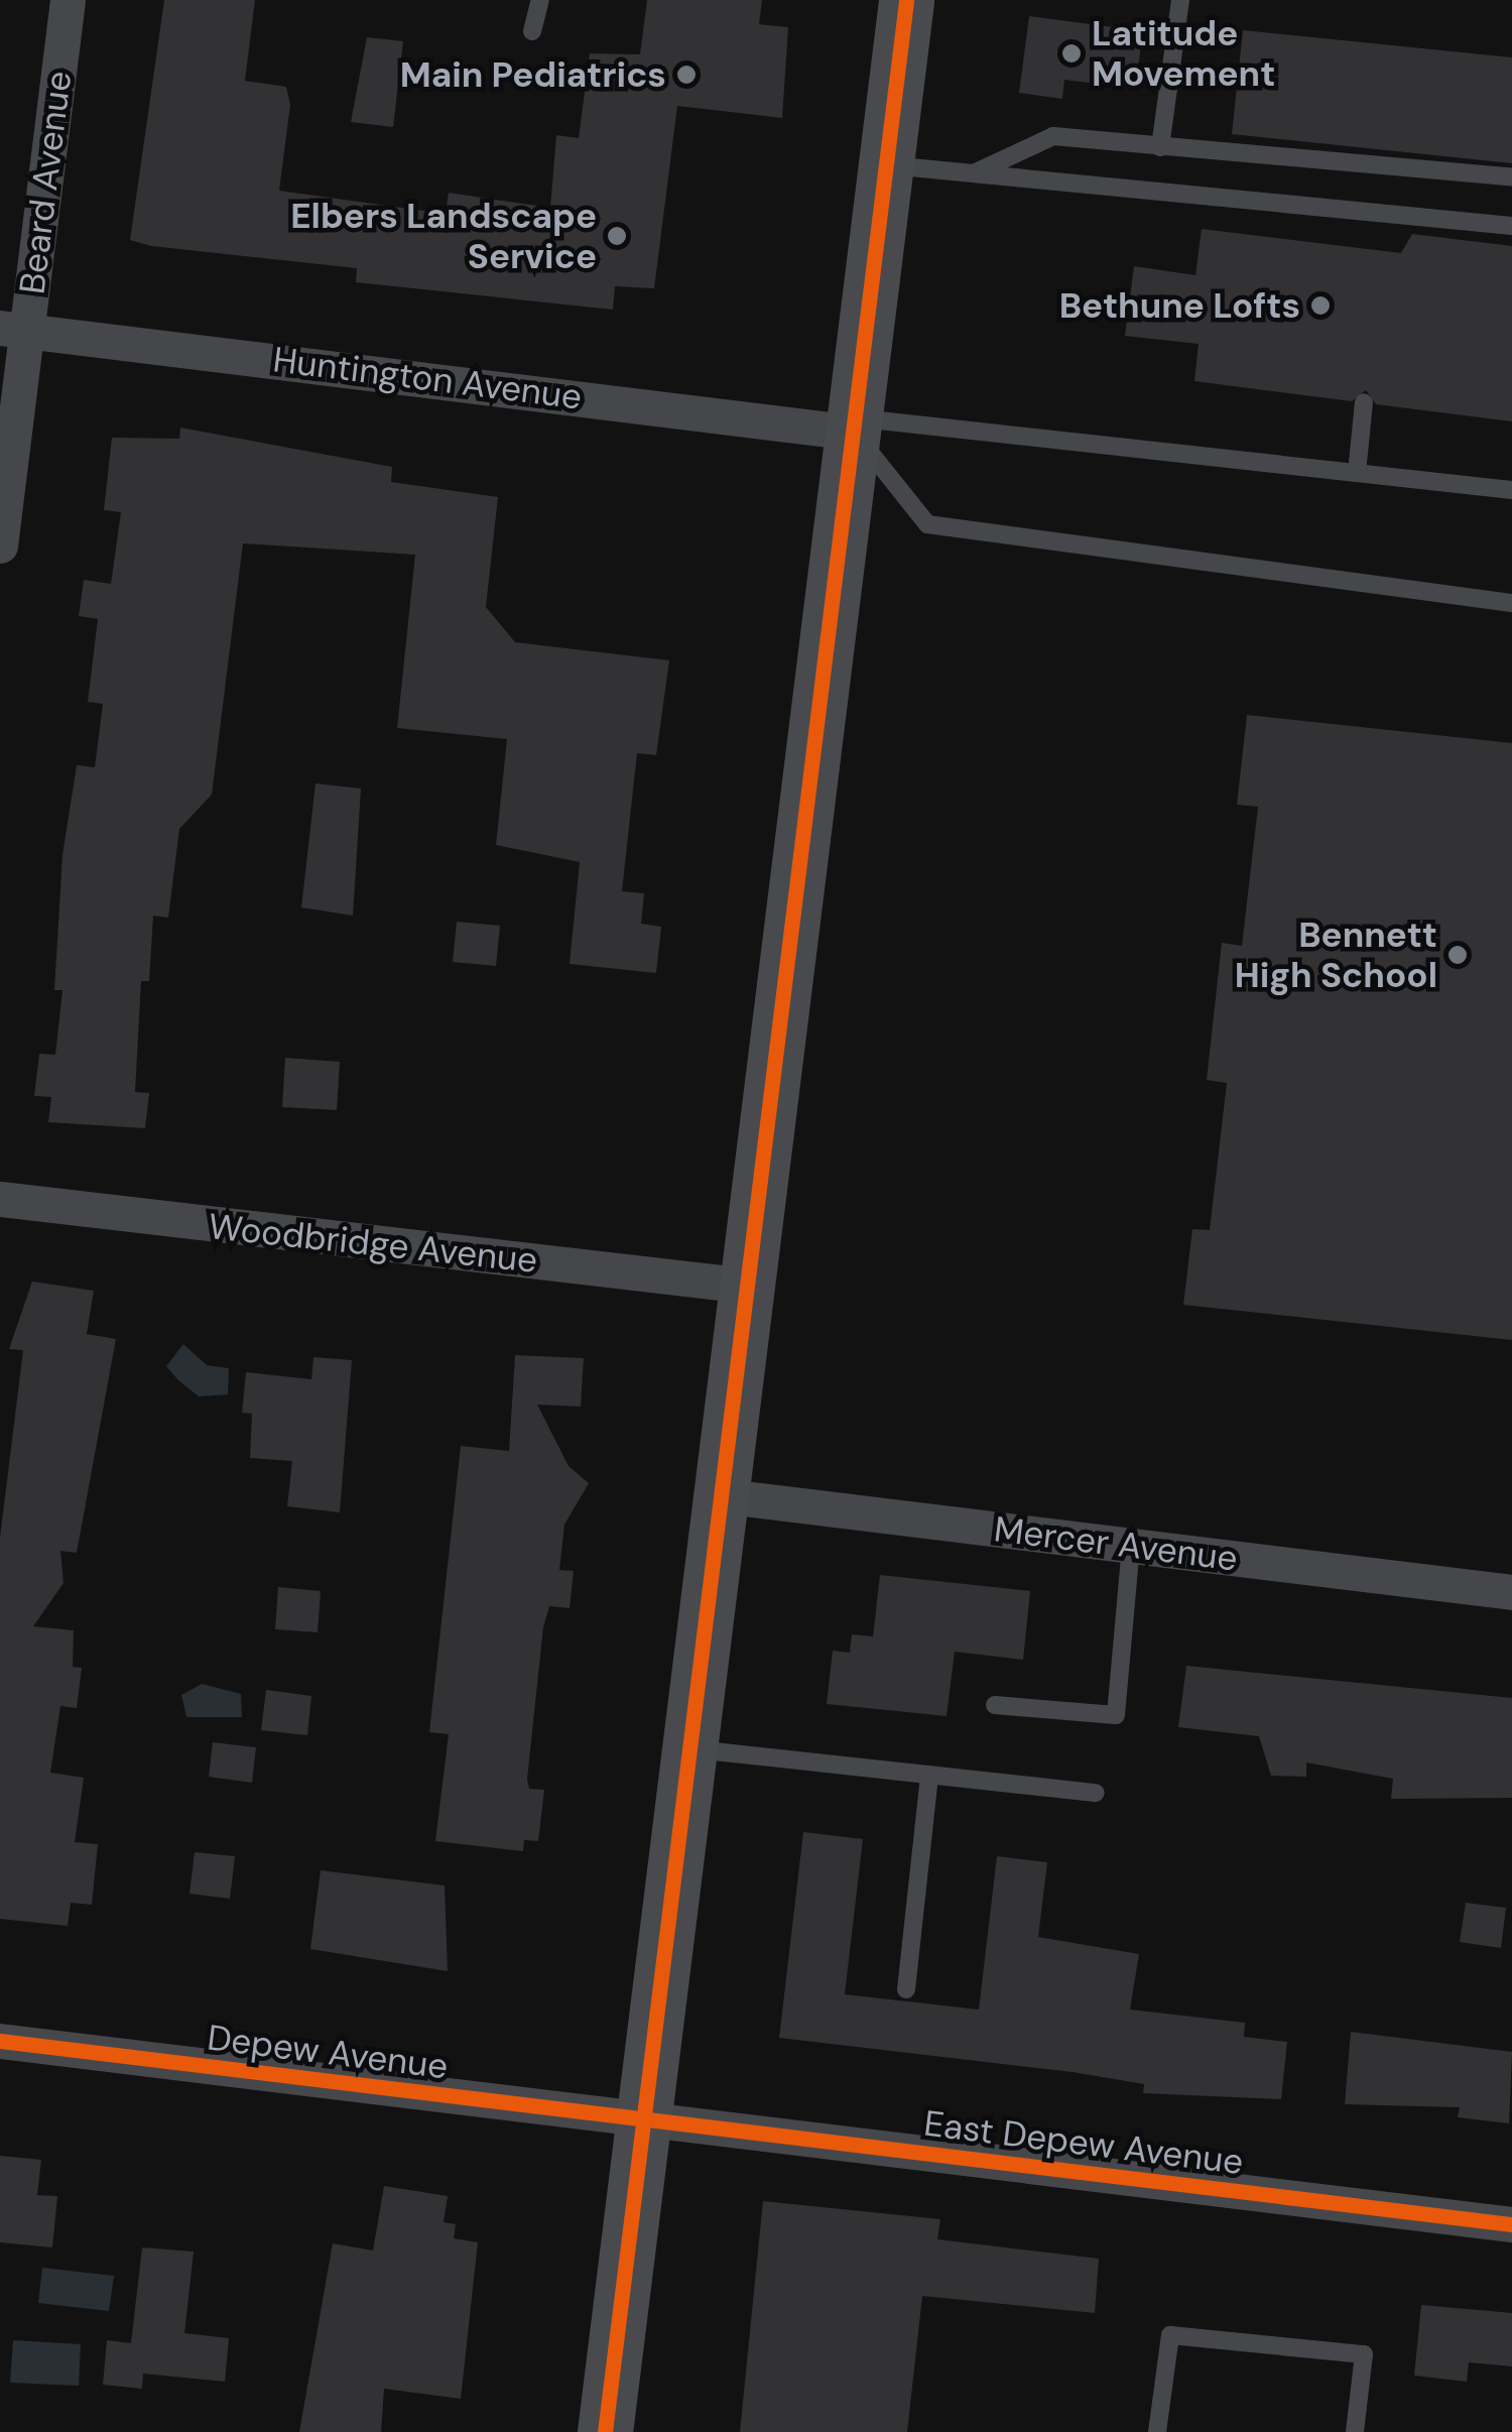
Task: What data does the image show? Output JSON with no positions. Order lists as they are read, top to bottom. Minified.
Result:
{"streets":{"street":["Beard Avenue","Huntington Avenue","Woodbridge Avenue","Mercer Avenue","Depew Avenue","East Depew Avenue"]},"crossings":[["Beard Avenue","Huntington Avenue"],["Depew Avenue","East Depew Avenue"]],"places":["Latitude Movement","Main Pediatrics","Elbers Landscape Service","Bethune Lofts","Bennett High School"]}
